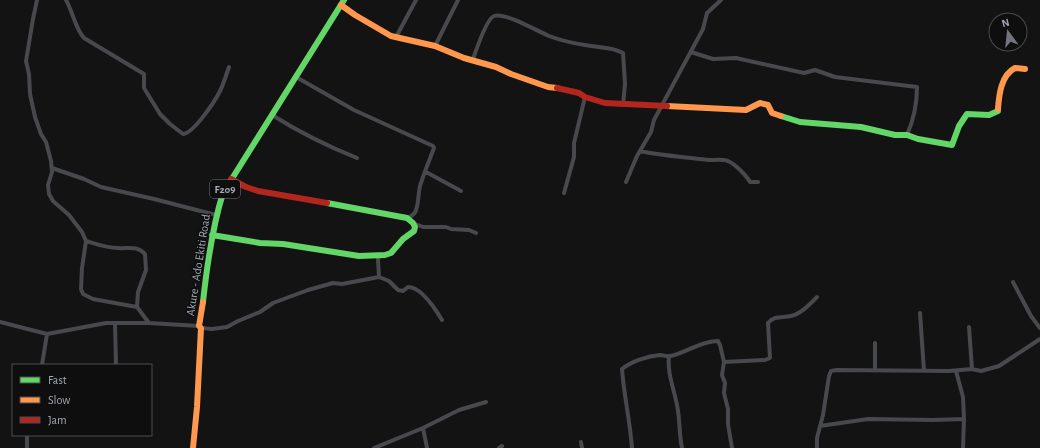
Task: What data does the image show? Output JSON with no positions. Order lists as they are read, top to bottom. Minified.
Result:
{"streets":{"street":["F209","Akure - Ado Ekiti Road"]},"legend":["Fast","Slow","Jam"],"north":"top"}
